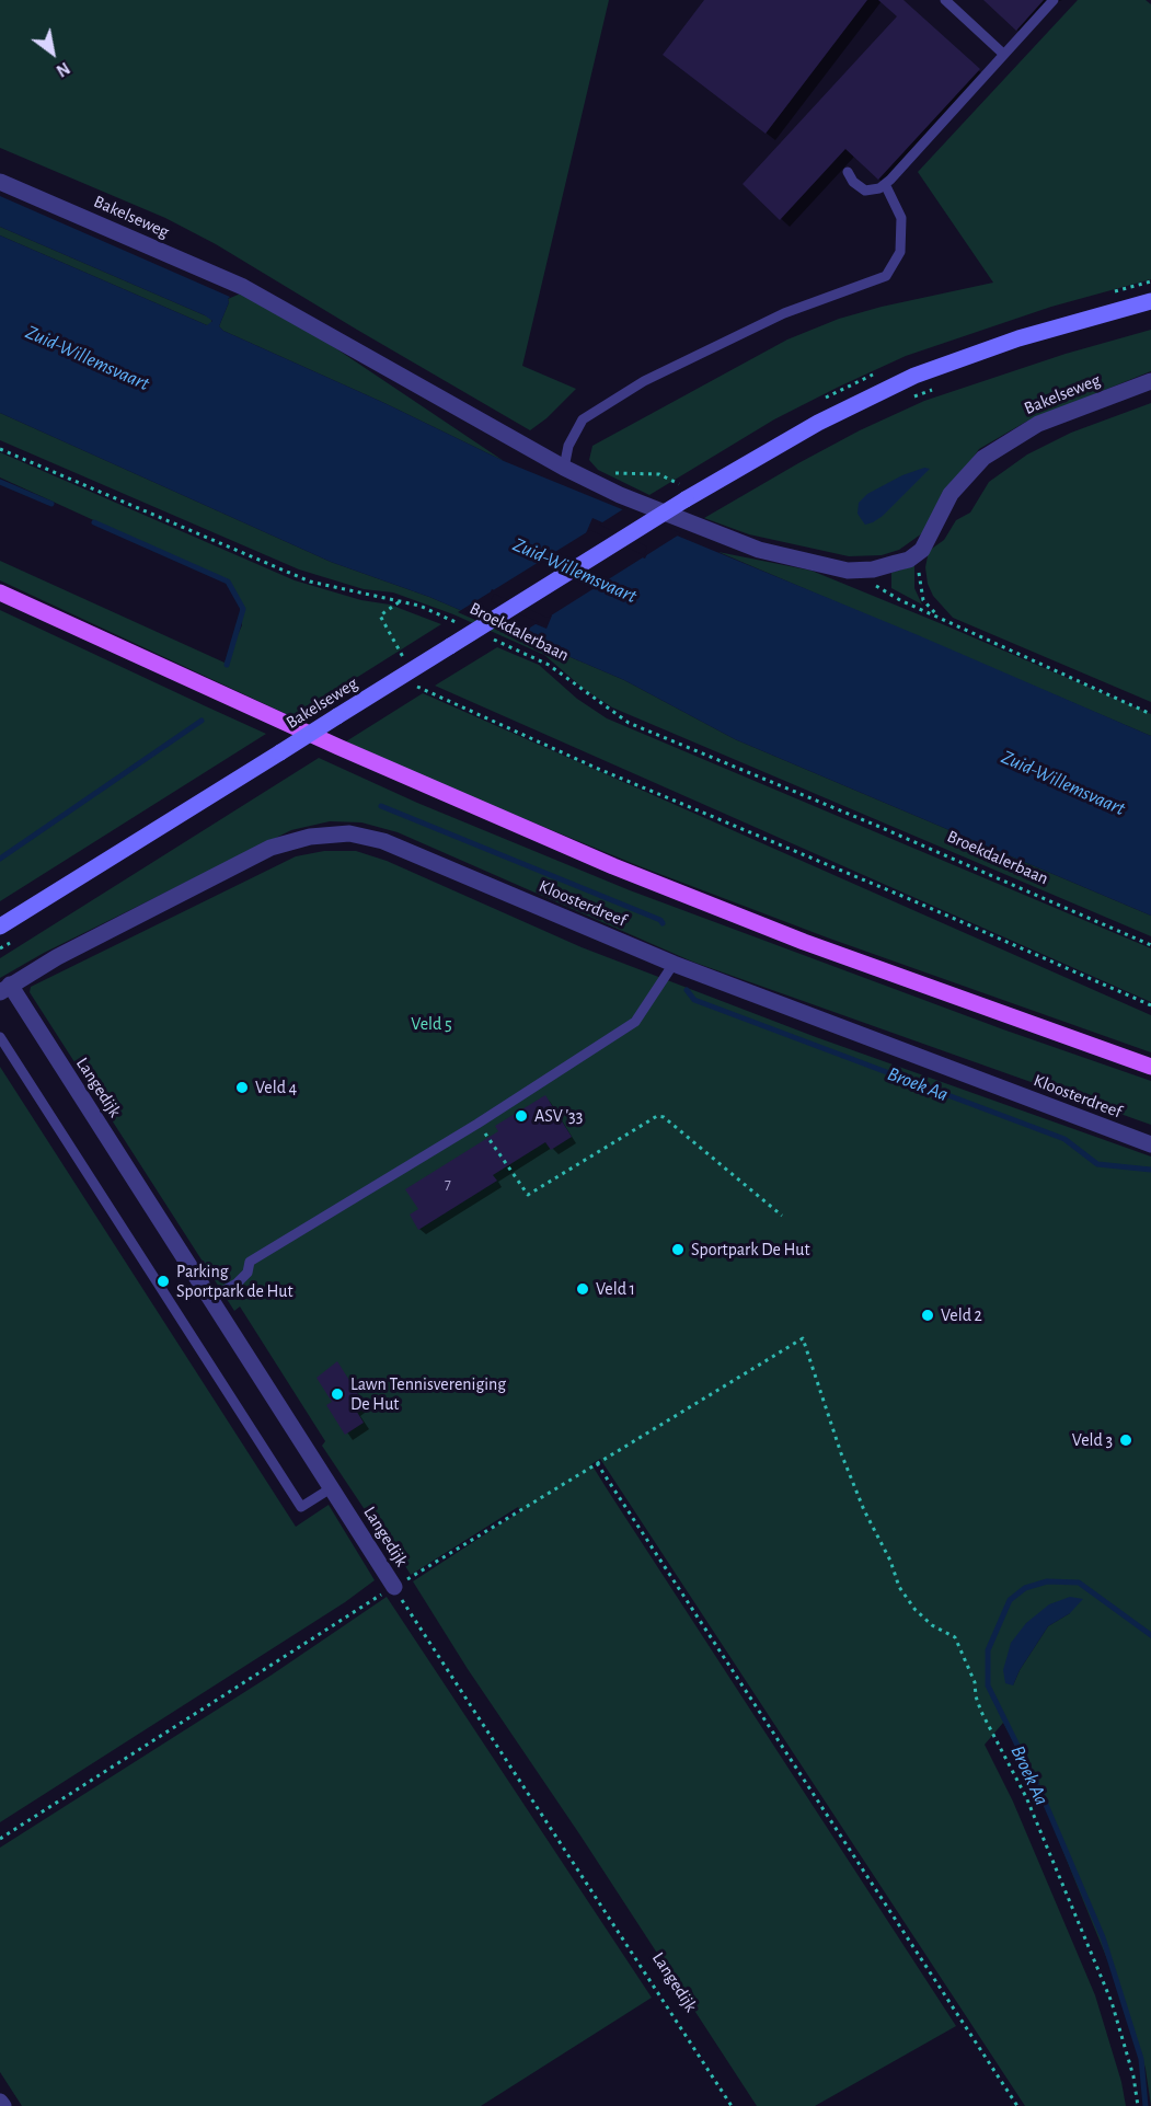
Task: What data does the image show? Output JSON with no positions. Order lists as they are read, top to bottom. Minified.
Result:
{"streets":{"street":["Bakelseweg","Kloosterdreef","Langedijk"],"path":["Broekdalerbaan"]},"crossings":[["Kloosterdreef","Langedijk"]],"water":["Zuid-Willemsvaart","Broek Aa"],"parks":["Veld 5"],"places":["Veld 4","ASV '33","Sportpark De Hut","Parking Sportpark de Hut","Veld 1","Veld 2","Lawn Tennisvereniging De Hut","Veld 3"],"house_numbers":["7"],"north":"bottom right"}
